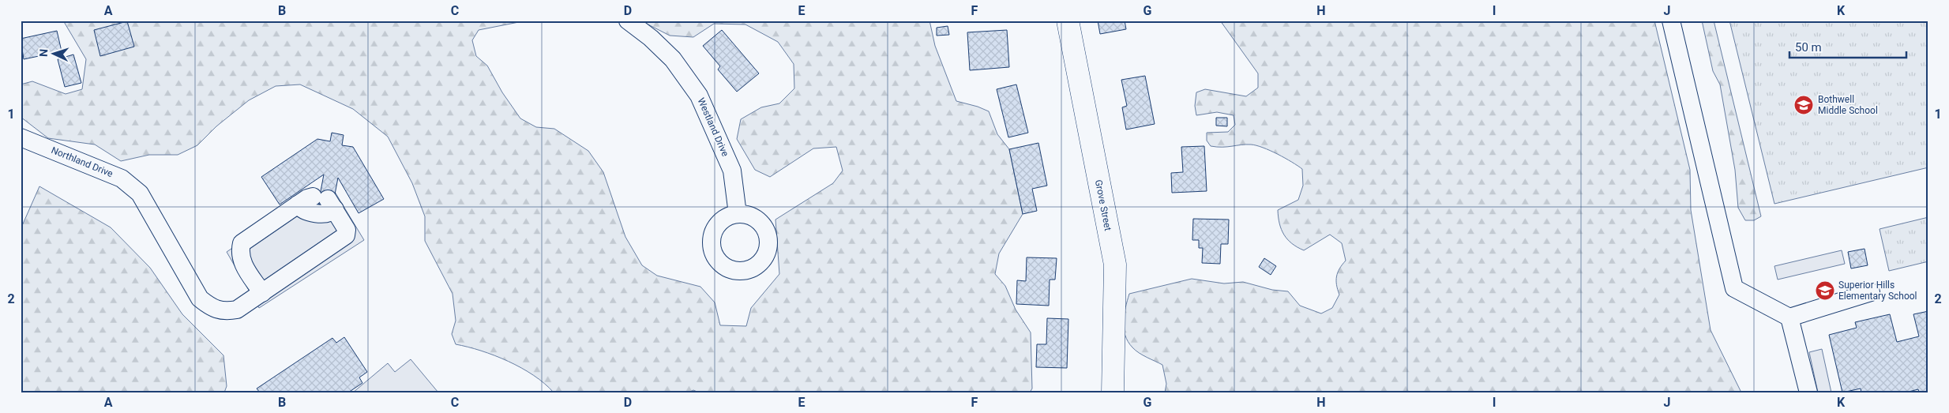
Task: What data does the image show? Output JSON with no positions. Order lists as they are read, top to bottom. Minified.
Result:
{"streets":{"main road":["Grove Street"],"street":["Westland Drive","Northland Drive"]},"places":{"school or university":["Bothwell Middle School","Superior Hills Elementary School"]},"scale_bar":"50 m","north":"left","grid":{"columns":["A","B","C","D","E","F","G","H","I","J","K"],"rows":["1","2"]}}
